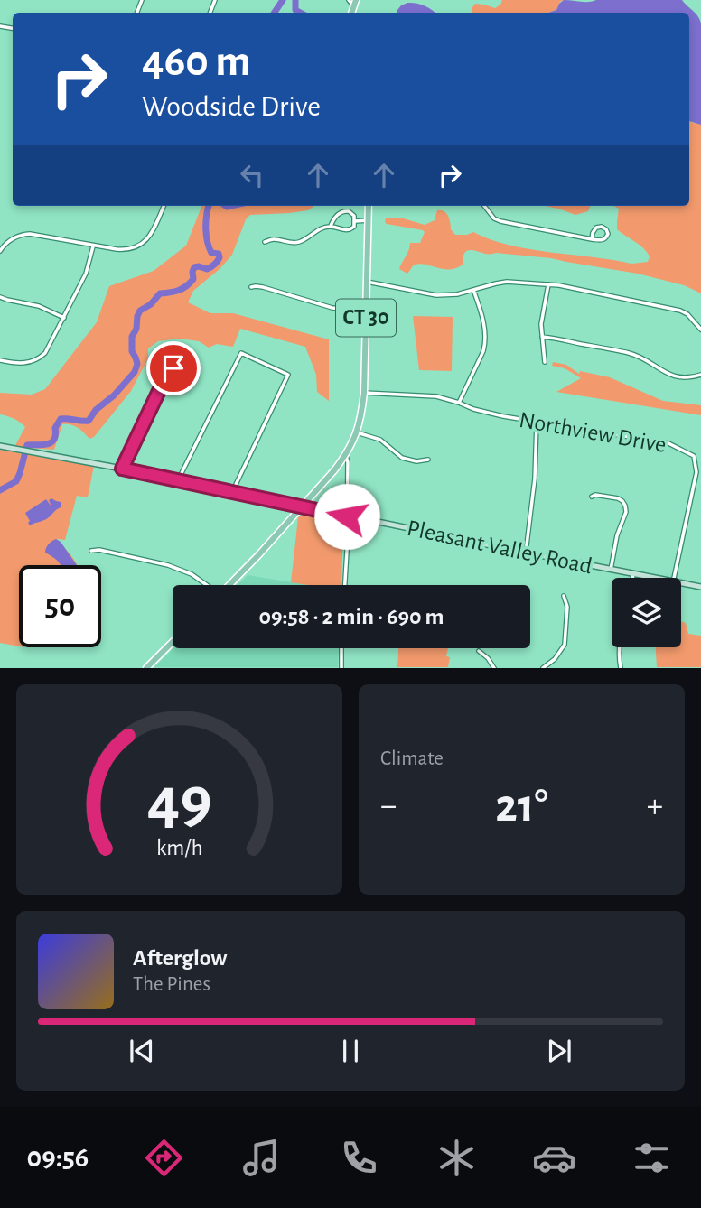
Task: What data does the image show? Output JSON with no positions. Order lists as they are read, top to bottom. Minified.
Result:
{"streets":{"main road":["CT 30","Pleasant Valley Road"],"street":["Northview Drive"]},"crossings":[["CT 30","Northview Drive"],["CT 30","Pleasant Valley Road"]],"page":{"turn":["460 m","Woodside Drive"],"limit":"50","trip":"09:58 · 2 min · 690 m","tile":"Climate","heat":["−","21°","+"],"song":["Afterglow","The Pines"],"tabs":"09:56","gauge":["49","km/h"]}}
